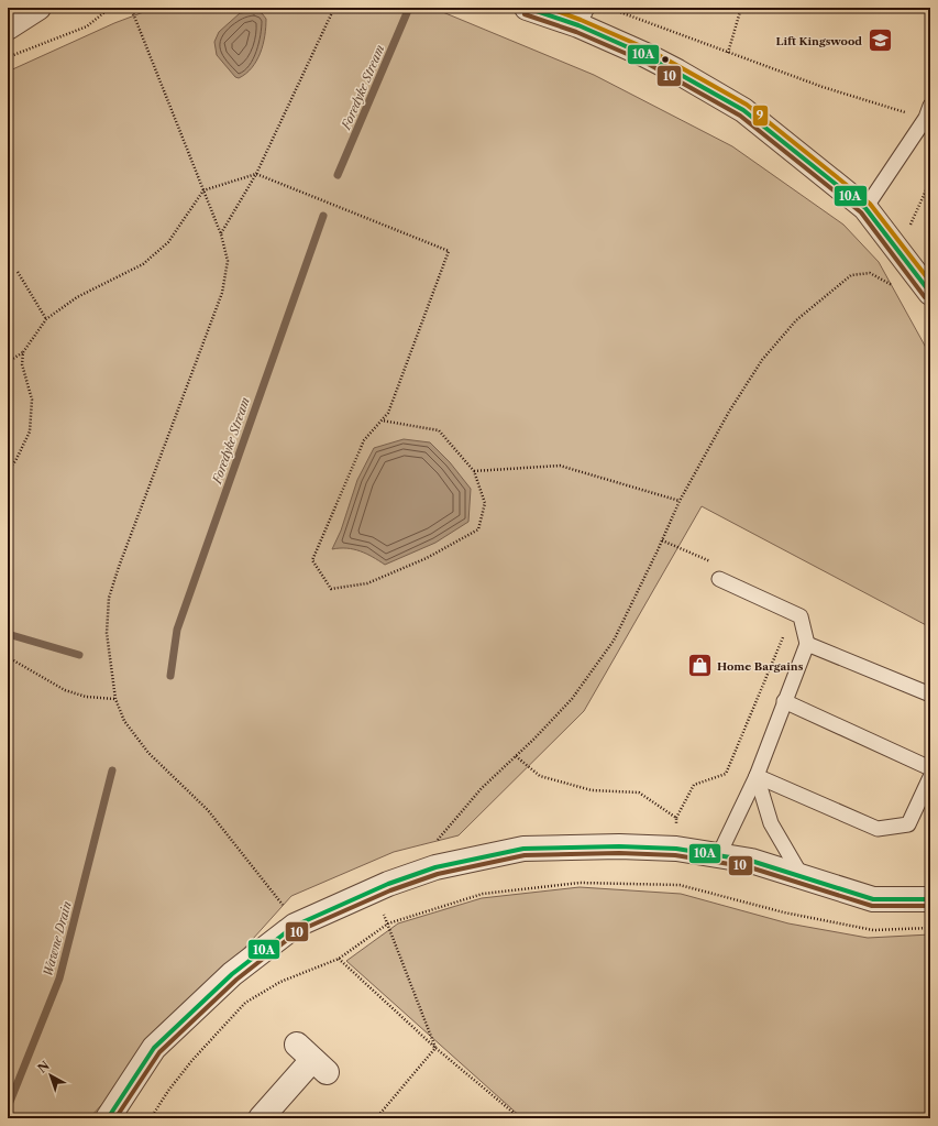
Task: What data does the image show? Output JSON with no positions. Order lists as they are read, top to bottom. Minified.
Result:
{"water":["Foredyke Stream","Wawne Drain"],"places":{"school or university":["Lift Kingswood"],"shop":["Home Bargains"]},"lines":["transit line 10A","transit line 9","transit line 10"],"north":"top left"}
